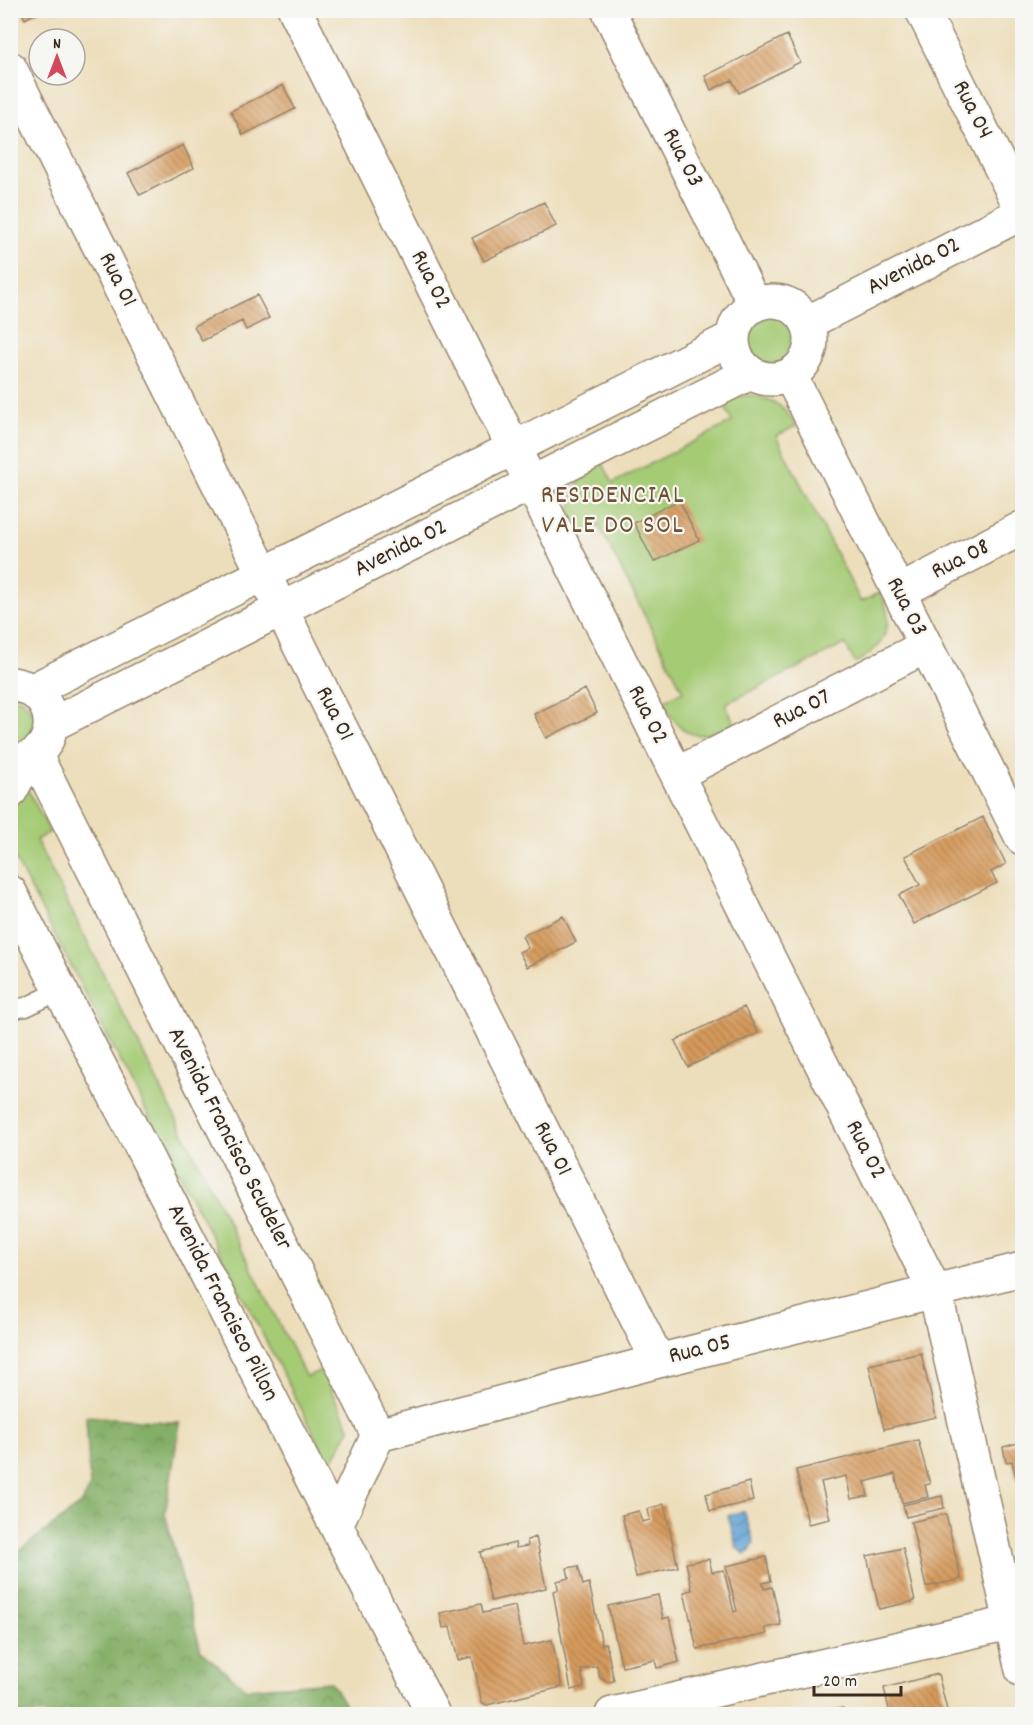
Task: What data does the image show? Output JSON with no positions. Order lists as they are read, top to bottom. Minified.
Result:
{"streets":{"street":["Rua 04","Rua 03","Avenida 02","Rua 01","Rua 02","Rua 08","Rua 07","Avenida Francisco Scudeler","Avenida Francisco Pillon","Rua 05"]},"crossings":[["Rua 04","Avenida 02"],["Rua 03","Avenida 02"],["Rua 03","Rua 08"],["Rua 03","Rua 07"],["Avenida 02","Rua 01"],["Avenida 02","Rua 02"],["Rua 01","Rua 05"],["Rua 02","Rua 07"],["Rua 02","Rua 05"],["Avenida Francisco Scudeler","Rua 05"]],"districts":["RESIDENCIAL VALE DO SOL"],"scale_bar":"20 m","north":"top"}
